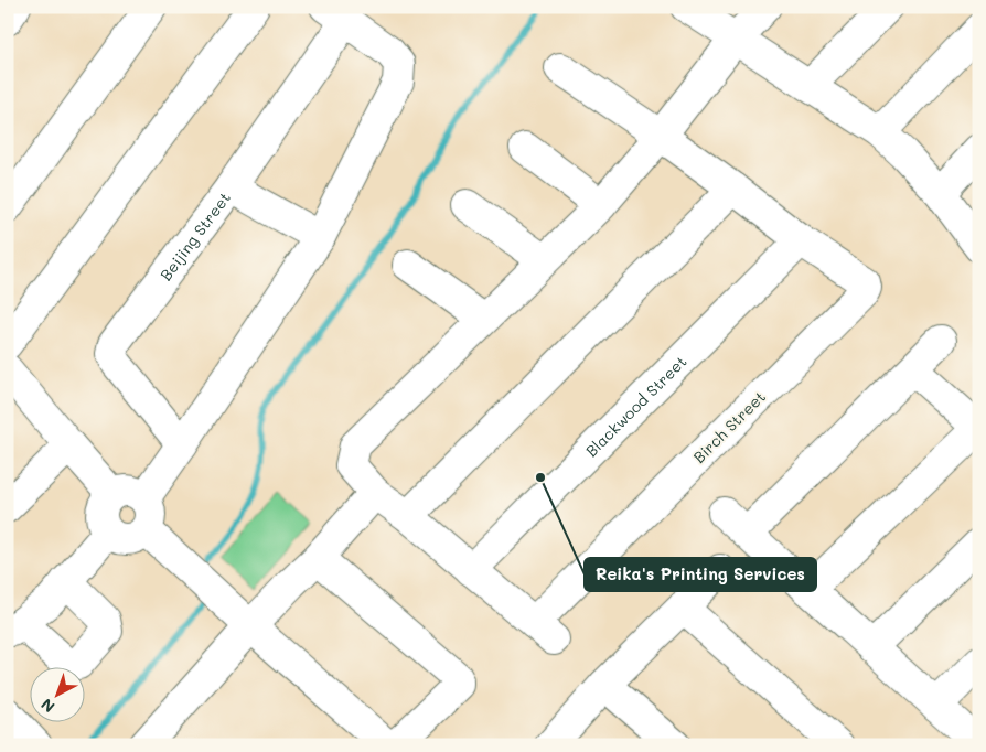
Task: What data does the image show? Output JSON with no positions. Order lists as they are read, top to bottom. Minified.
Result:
{"streets":{"street":["Beijing Street","Blackwood Street","Birch Street"]},"crossings":[["Blackwood Street","Birch Street"]],"places":["Reika's Printing Services"],"north":"bottom left"}
